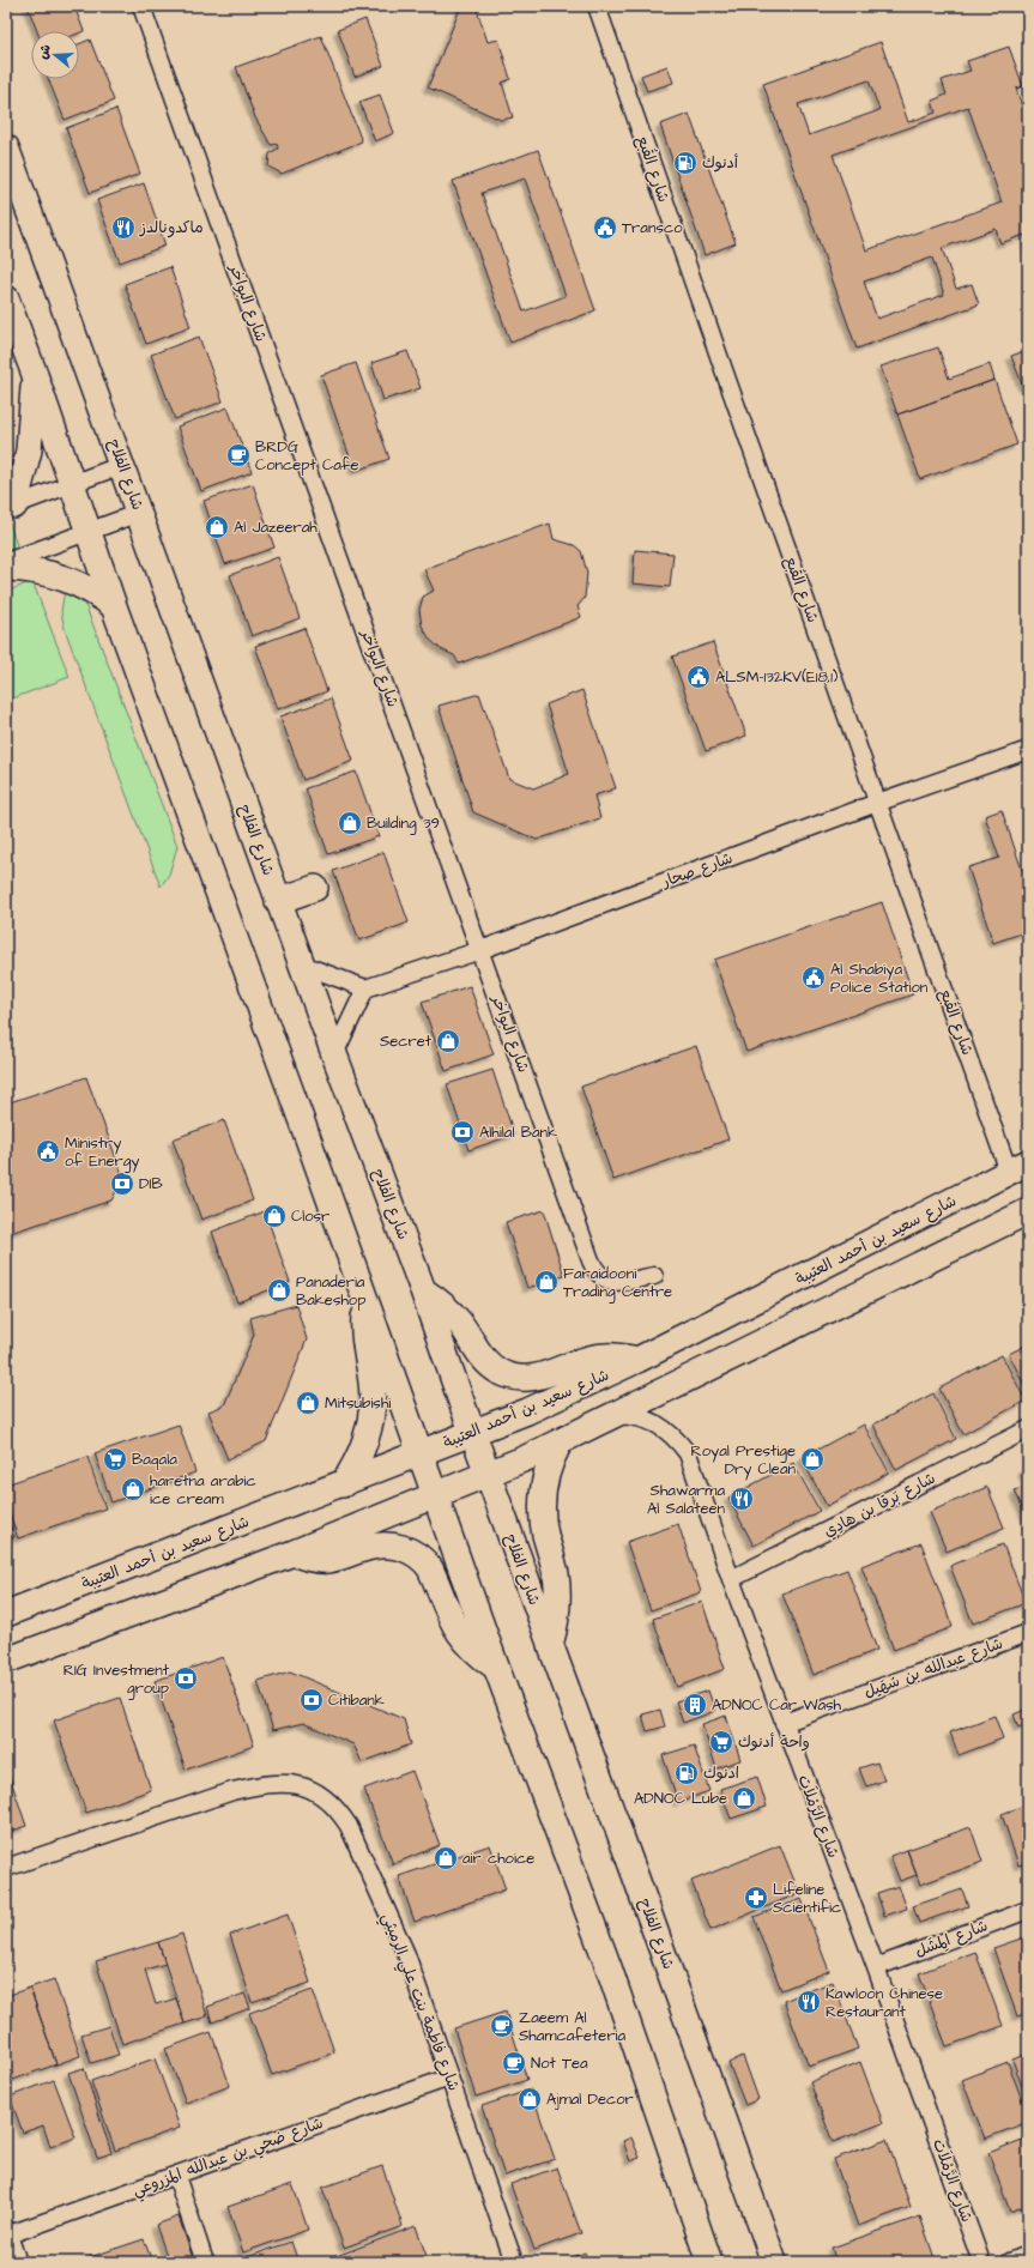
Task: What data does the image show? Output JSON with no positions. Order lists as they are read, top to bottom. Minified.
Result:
{"streets":{"main road":["شارع الفلاح","شارع سعيد بن أحمد العتيبة"],"street":["شارع القُبع","شارع البواخر","شارع صحار","شارع بَرقا بن هادِي","شارع عبدالله بن سُهَيل","شارع الرَّمْلاَت","شارع المِشَل","شارع فاطمة بنت علي الرميثي","شارع ضحي بن عبدالله المزروعي"]},"crossings":[["شارع القُبع","شارع صحار"],["شارع القُبع","شارع سعيد بن أحمد العتيبة"],["شارع البواخر","شارع صحار"],["شارع الفلاح","شارع سعيد بن أحمد العتيبة"],["شارع بَرقا بن هادِي","شارع الرَّمْلاَت"],["شارع عبدالله بن سُهَيل","شارع الرَّمْلاَت"],["شارع الرَّمْلاَت","شارع المِشَل"],["شارع فاطمة بنت علي الرميثي","شارع ضحي بن عبدالله المزروعي"]],"places":{"fuel station":["أدنوك","ادنوك"],"restaurant":["ماكدونالدز","Shawarma Al Salateen","Kawloon Chinese Restaurant"],"public building":["Transco","ALSM-132KV(E18,1)","Al Shabiya Police Station","Ministry of Energy"],"cafe":["BRDG Concept Cafe","Zaeem Al Shamcafeteria","Not Tea"],"shop":["Al Jazeerah","Building 39","Secret","Closr","Faraidooni Trading Centre","Panaderia Bakeshop","Mitsubishi","Royal Prestige Dry Clean","haretna arabic ice cream","ADNOC Lube","air choice","Ajmal Decor"],"bank":["Alhilal Bank","DIB","RIG Investment group","Citibank"],"supermarket":["Baqala","واحة أدنوك"],"building":["ADNOC Car Wash"],"pharmacy":["Lifeline Scientific"]},"north":"left"}
